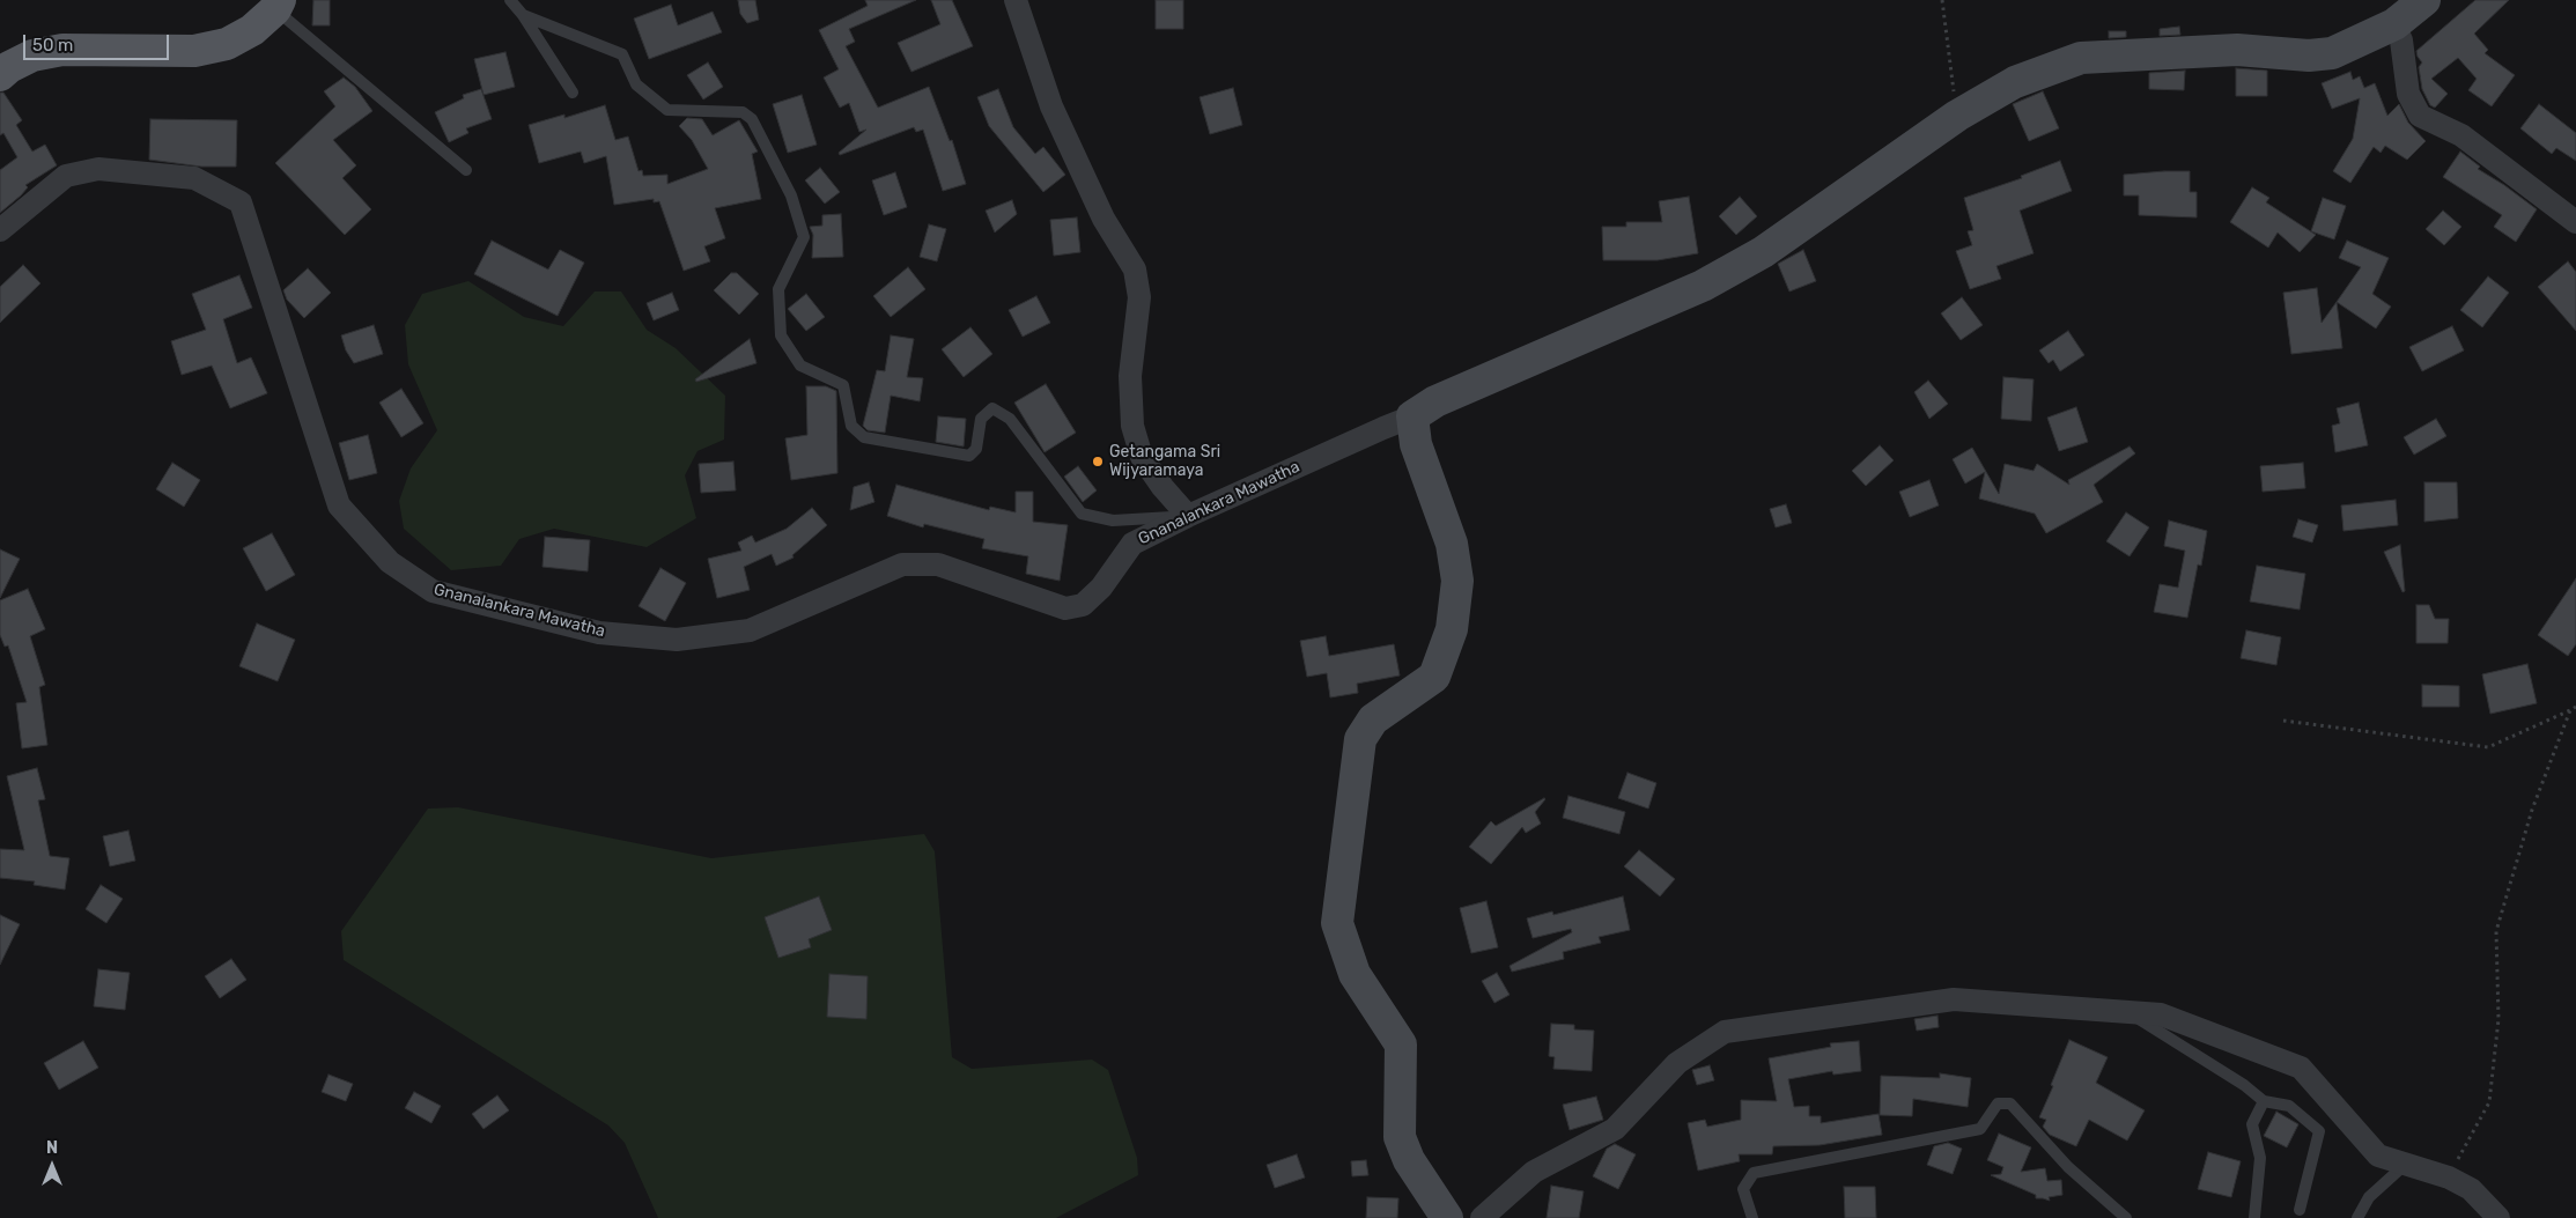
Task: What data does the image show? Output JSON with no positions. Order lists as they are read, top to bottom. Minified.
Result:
{"streets":{"street":["Gnanalankara Mawatha"]},"places":["Getangama Sri Wijyaramaya"],"scale_bar":"50 m","north":"top"}
